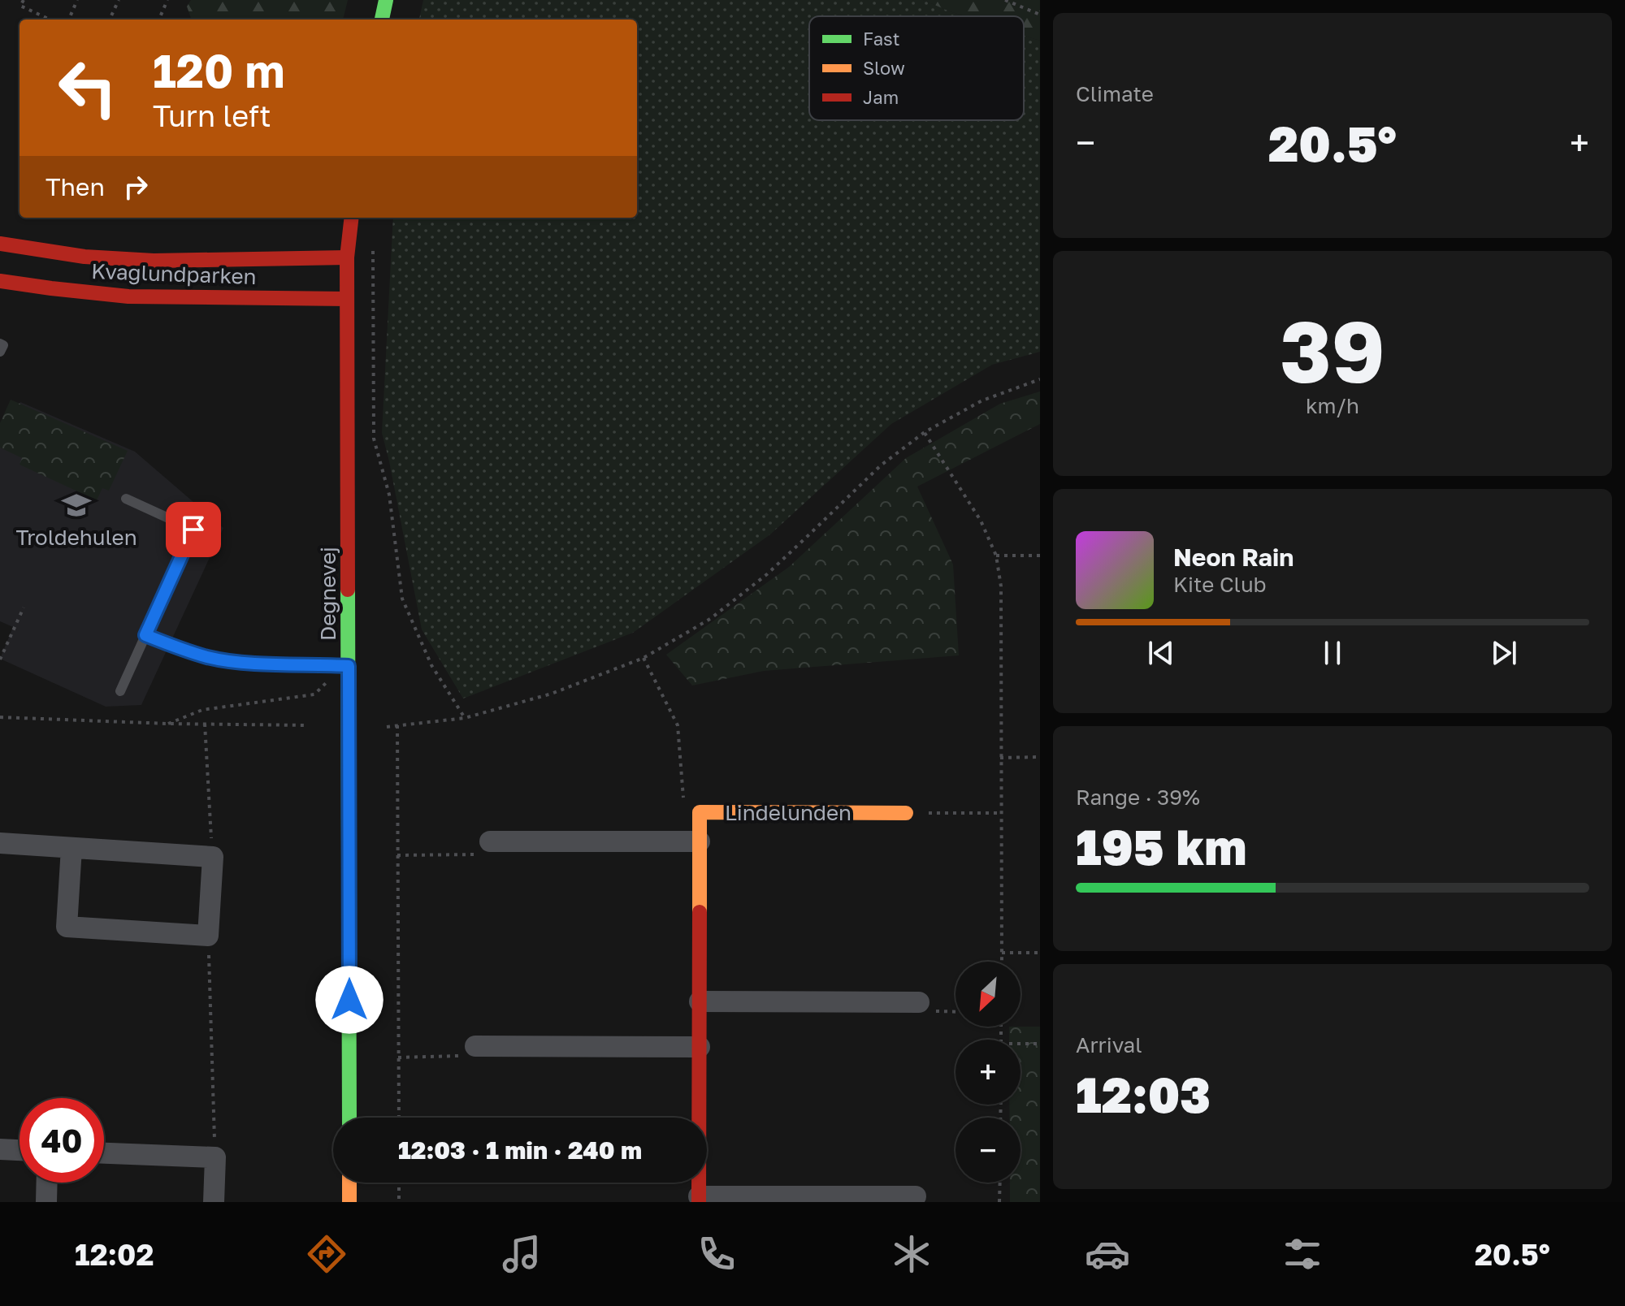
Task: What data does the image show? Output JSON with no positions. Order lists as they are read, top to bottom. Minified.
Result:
{"streets":{"street":["Kvaglundparken","Degnevej","Lindelunden"]},"crossings":[["Kvaglundparken","Degnevej"]],"places":{"school or university":["Troldehulen"]},"legend":["Fast","Slow","Jam"],"north":"bottom left","page":{"tile":["Climate",["39","km/h"],["Range · 39%","195 km"],["Arrival","12:03"]],"turn":["120 m","Turn left"],"heat":["−","20.5°","+"],"then":"Then","song":["Neon Rain","Kite Club"],"map_buttons":["+","−"],"limit":"40","trip":"12:03 · 1 min · 240 m","tabs":["12:02","20.5°"]}}
